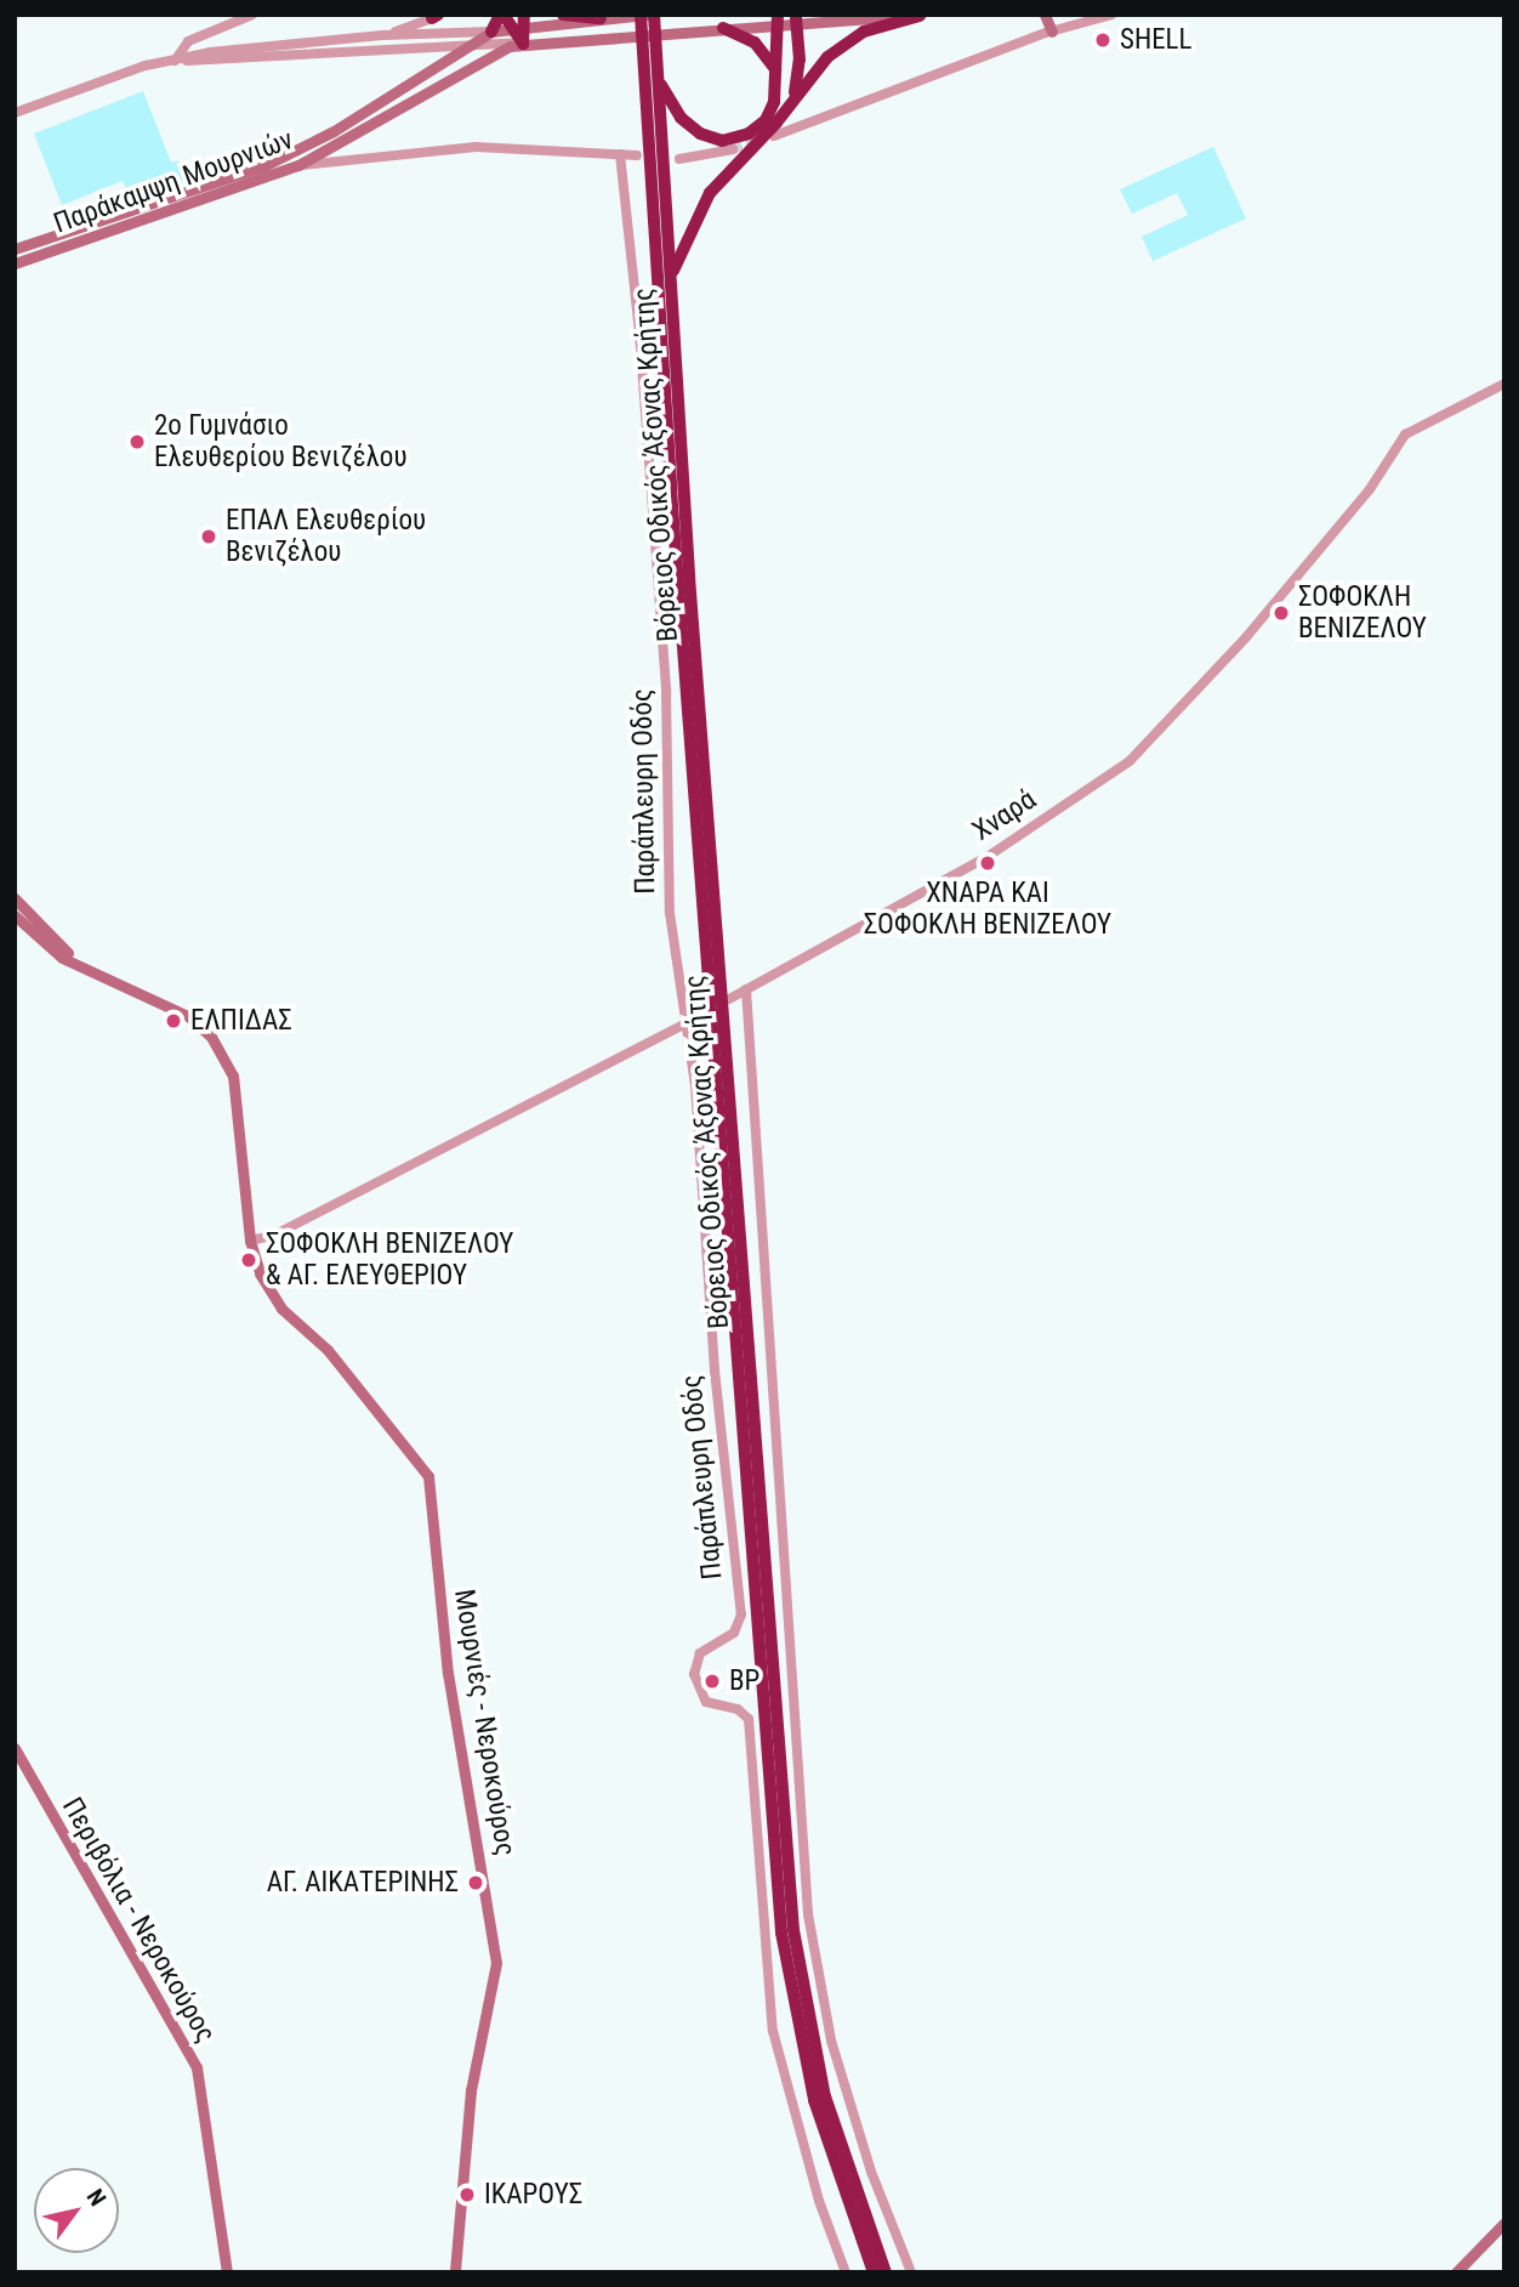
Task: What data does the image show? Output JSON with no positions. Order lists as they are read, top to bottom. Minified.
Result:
{"streets":{"highway":["Βόρειος Οδικός Άξονας Κρήτης"],"main road":["Παράκαμψη Μουρνιών","Μουρνιές - Νεροκούρος","Περιβόλια - Νεροκούρος"],"street":["Παράπλευρη Οδός","Χναρά"]},"places":["SHELL","2ο Γυμνάσιο Ελευθερίου Βενιζέλου","ΕΠΑΛ Ελευθερίου Βενιζέλου","ΣΟΦΟΚΛΗ ΒΕΝΙΖΕΛΟΥ","ΧΝΑΡΑ ΚΑΙ ΣΟΦΟΚΛΗ ΒΕΝΙΖΕΛΟΥ","ΕΛΠΙΔΑΣ","ΣΟΦΟΚΛΗ ΒΕΝΙΖΕΛΟΥ & ΑΓ. ΕΛΕΥΘΕΡΙΟΥ","BP","ΑΓ. ΑΙΚΑΤΕΡΙΝΗΣ","ΙΚΑΡΟΥΣ"],"north":"top right"}
